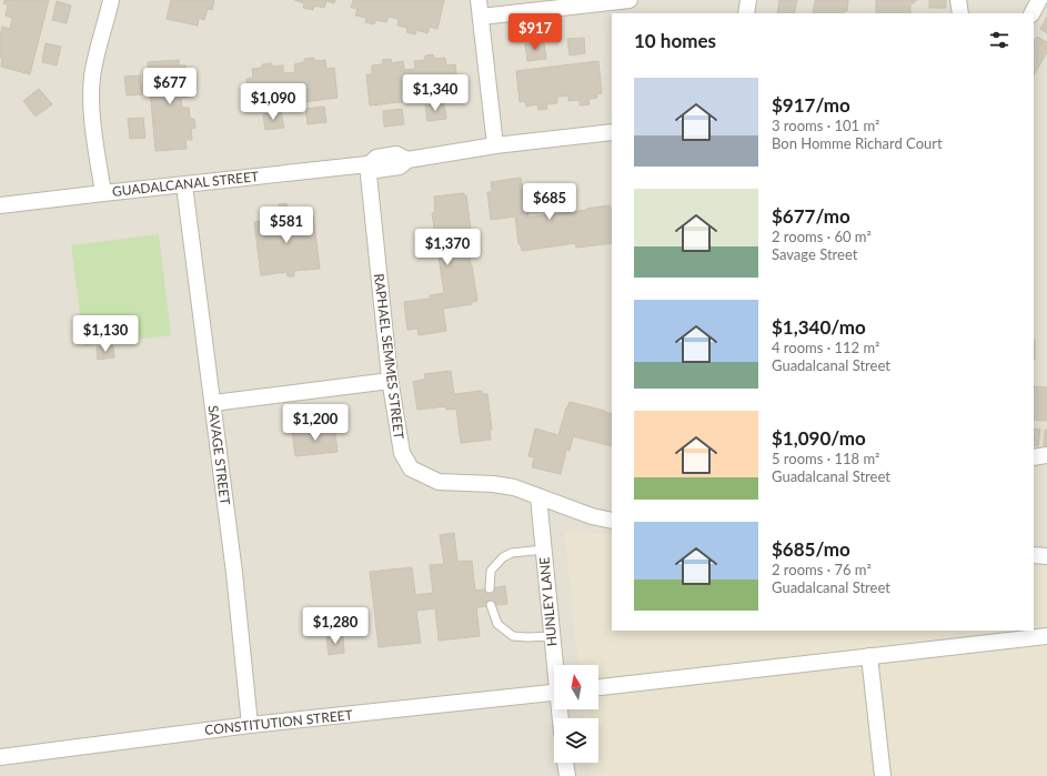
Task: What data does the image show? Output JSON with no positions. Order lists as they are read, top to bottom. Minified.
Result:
{"streets":{"street":["GUADALCANAL STREET","RAPHAEL SEMMES STREET","SAVAGE STREET","HUNLEY LANE","CONSTITUTION STREET"]},"crossings":[["GUADALCANAL STREET","RAPHAEL SEMMES STREET"],["GUADALCANAL STREET","SAVAGE STREET"],["RAPHAEL SEMMES STREET","HUNLEY LANE"],["SAVAGE STREET","CONSTITUTION STREET"]],"north":"top","page":{"price":["$917","$677","$1,340","$1,090","$685","$581","$1,370","$1,130","$1,200","$1,280"],"heading":"10 homes","list":[{"name":"$917/mo","note":"3 rooms · 101 m² · Bon Homme Richard Court"},{"name":"$677/mo","note":"2 rooms · 60 m² · Savage Street"},{"name":"$1,340/mo","note":"4 rooms · 112 m² · Guadalcanal Street"},{"name":"$1,090/mo","note":"5 rooms · 118 m² · Guadalcanal Street"},{"name":"$685/mo","note":"2 rooms · 76 m² · Guadalcanal Street"}]}}
